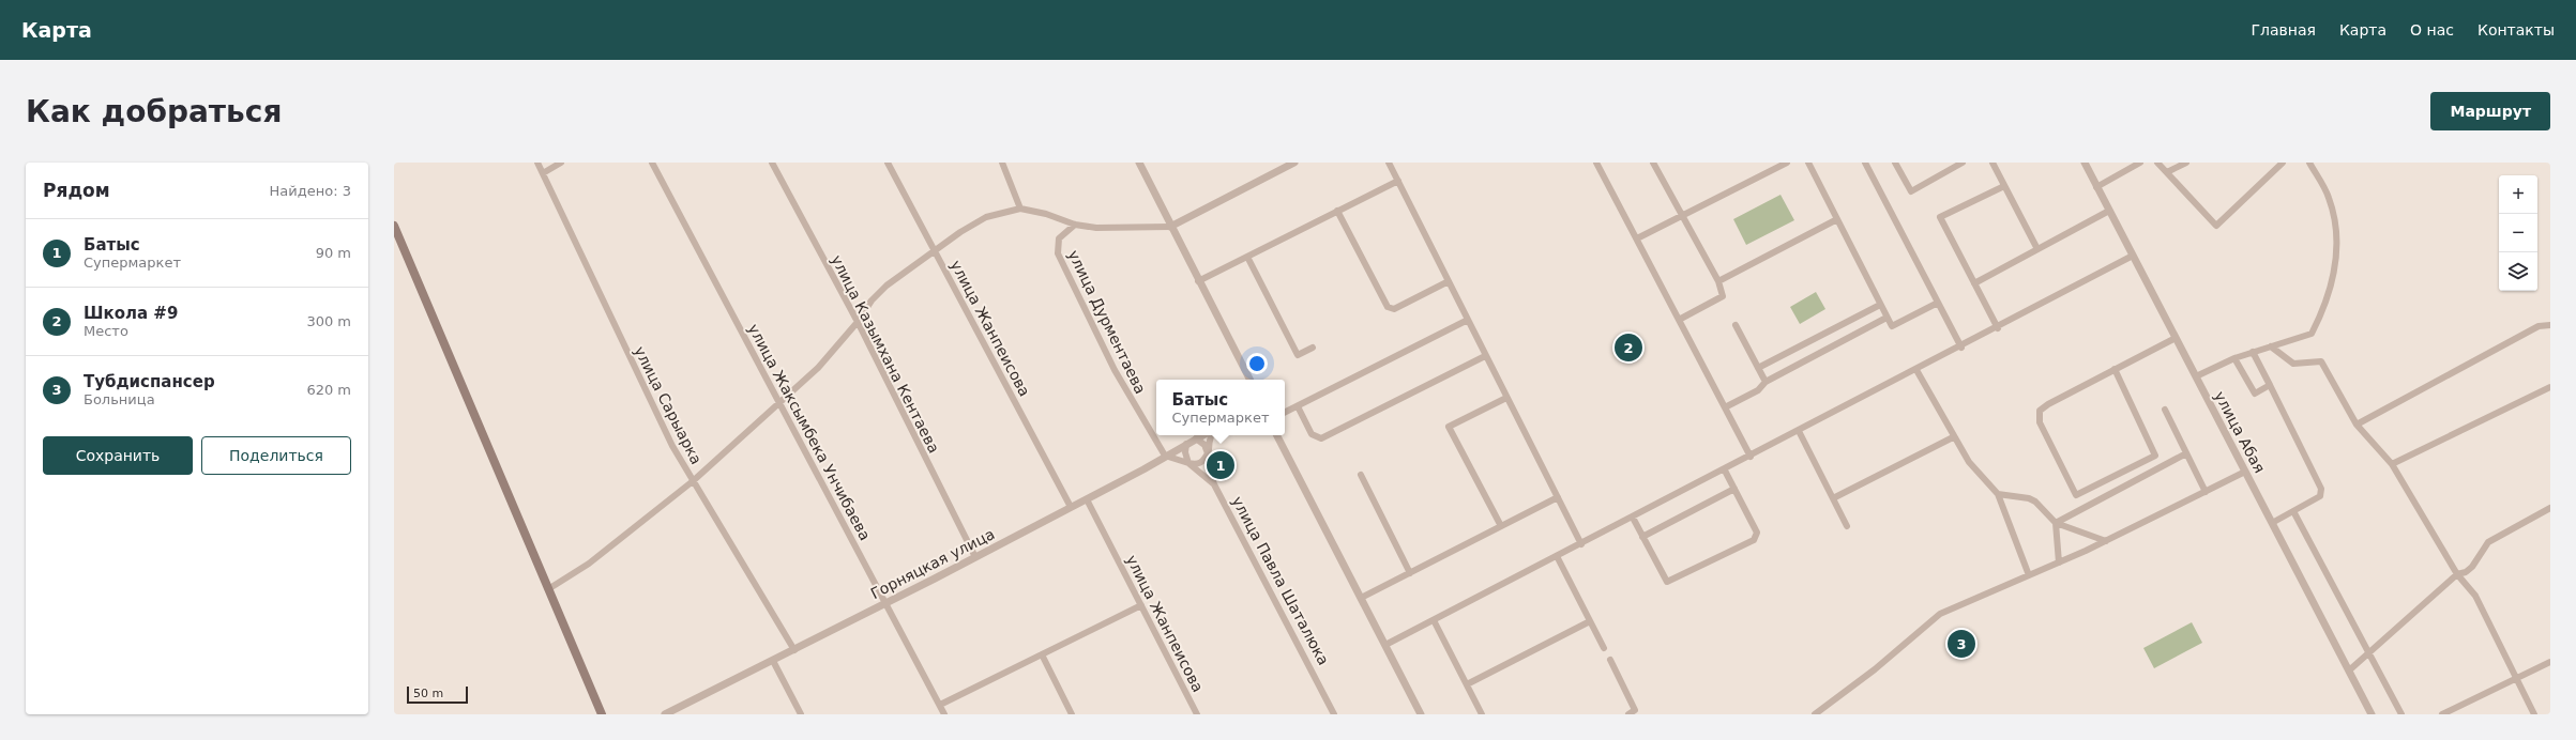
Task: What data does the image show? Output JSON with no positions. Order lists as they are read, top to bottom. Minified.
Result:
{"streets":{"street":["улица Дурментаева","улица Жанпеисова","улица Казымхана Кентаева","улица Сарыарка","улица Жаксымбека Унчибаева","улица Абая","Горняцкая улица","улица Павла Шаталюка"]},"crossings":[["улица Дурментаева","Горняцкая улица"],["улица Жанпеисова","Горняцкая улица"],["улица Казымхана Кентаева","Горняцкая улица"],["улица Сарыарка","Горняцкая улица"],["улица Жаксымбека Унчибаева","Горняцкая улица"],["Горняцкая улица","улица Павла Шаталюка"]],"scale_bar":"50 m","page":{"header":"Карта","nav":["Главная","Карта","О нас","Контакты"],"buttons":["Маршрут",["Сохранить","Поделиться"]],"title":"Как добраться","heading":["Рядом","Найдено: 3"],"map_buttons":["+","−"],"list":[{"mark":"1","name":"Батыс","note":"Супермаркет","value":"90 m"},{"mark":"2","name":"Школа #9","note":"Место","value":"300 m"},{"mark":"3","name":"Тубдиспансер","note":"Больница","value":"620 m"}],"pins":["2","1","3"],"popup":["Батыс","Супермаркет"],"scale":"50 m"}}
